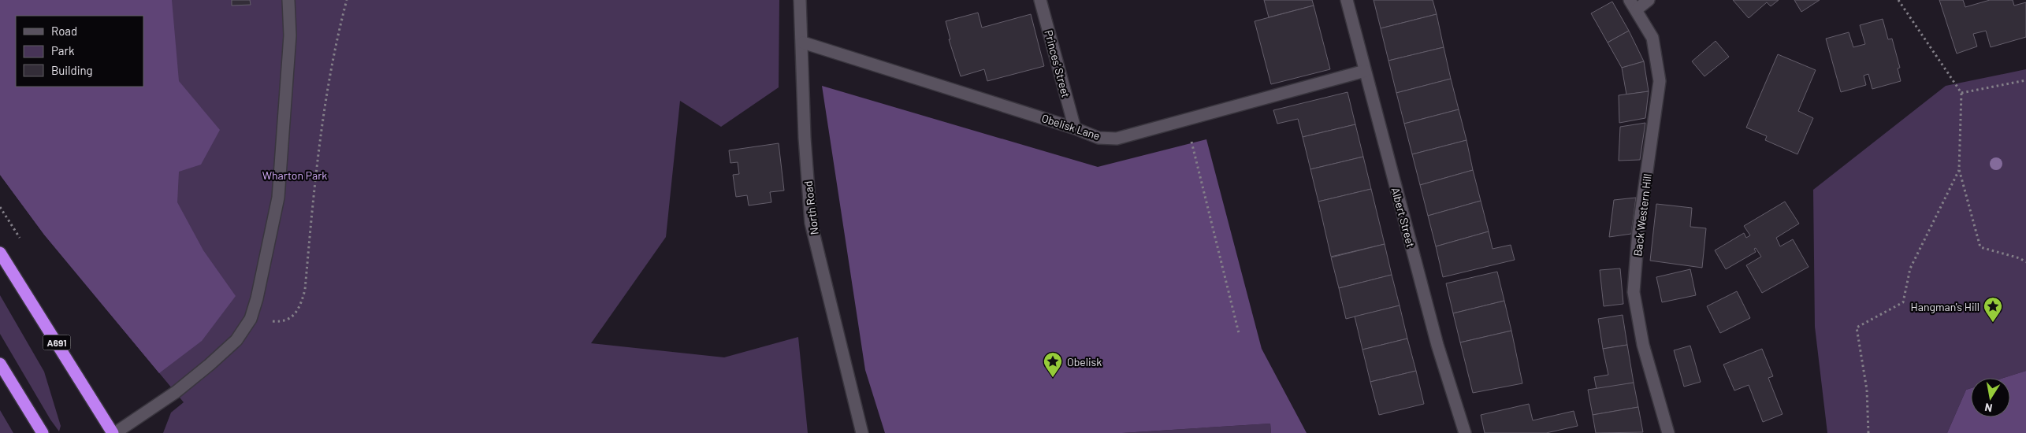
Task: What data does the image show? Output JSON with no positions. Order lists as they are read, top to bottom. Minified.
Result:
{"streets":{"highway":["A691"],"street":["Princes' Street","Obelisk Lane","North Road","Back Western Hill","Albert Street"]},"crossings":[["Princes' Street","Obelisk Lane"],["Obelisk Lane","North Road"],["Obelisk Lane","Albert Street"]],"parks":["Wharton Park"],"places":{"place":["Hangman's Hill","Obelisk"]},"legend":["Road","Park","Building"],"north":"bottom"}
